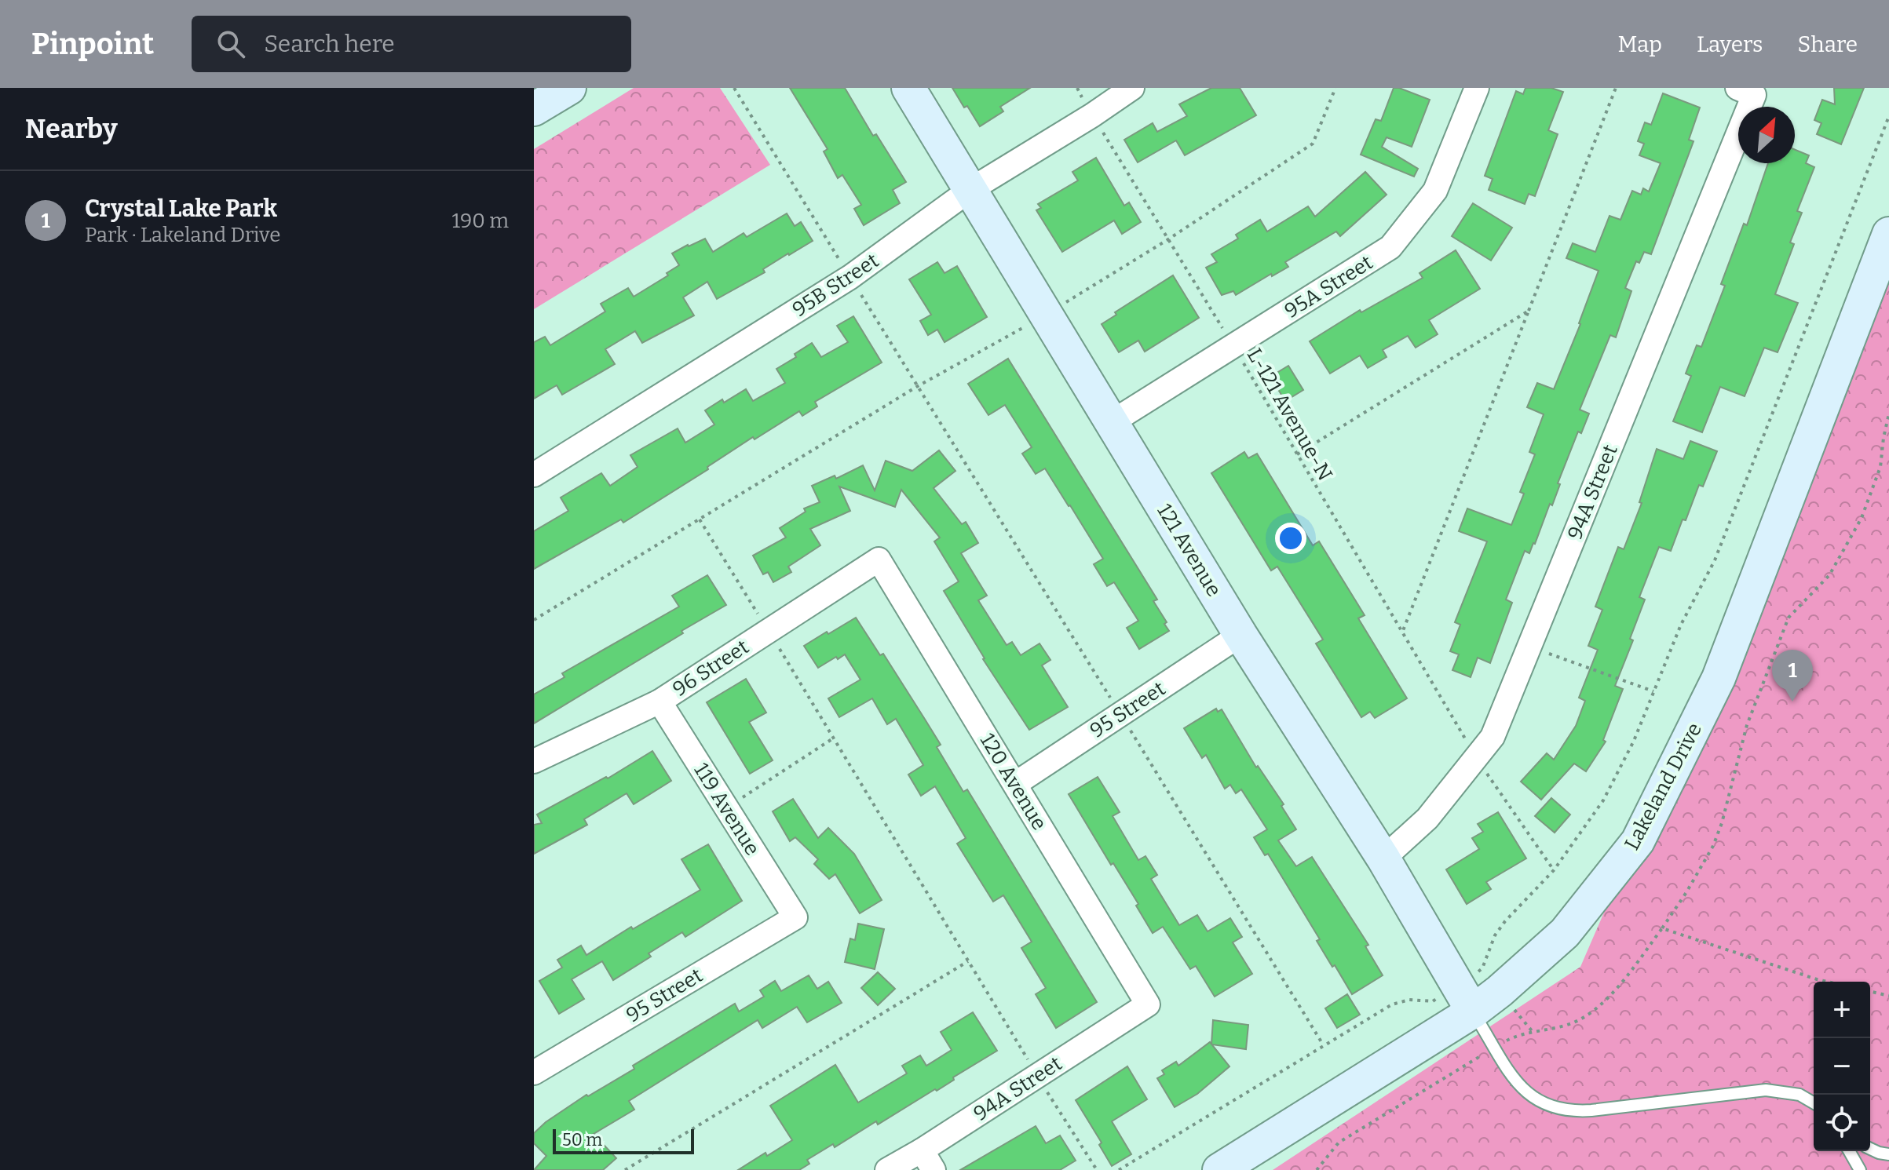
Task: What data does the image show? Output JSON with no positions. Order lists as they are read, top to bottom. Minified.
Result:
{"streets":{"street":["95B Street","95A Street","94A Street","121 Avenue","96 Street","95 Street","120 Avenue","Lakeland Drive","119 Avenue"],"path":["L-121 Avenue-N"]},"crossings":[["95B Street","L-121 Avenue-N"],["95B Street","121 Avenue"],["95A Street","L-121 Avenue-N"],["95A Street","121 Avenue"],["L-121 Avenue-N","94A Street"],["94A Street","121 Avenue"],["94A Street","120 Avenue"],["121 Avenue","95 Street"],["121 Avenue","Lakeland Drive"],["96 Street","120 Avenue"],["96 Street","119 Avenue"],["95 Street","120 Avenue"],["95 Street","119 Avenue"]],"scale_bar":"50 m","north":"top right","page":{"header":"Pinpoint","search":"Search here","nav":["Map","Layers","Share"],"heading":"Nearby","list":[{"mark":"1","name":"Crystal Lake Park","note":"Park · Lakeland Drive","value":"190 m"}],"pins":"1","map_buttons":["+","−"],"scale":"50 m"}}
